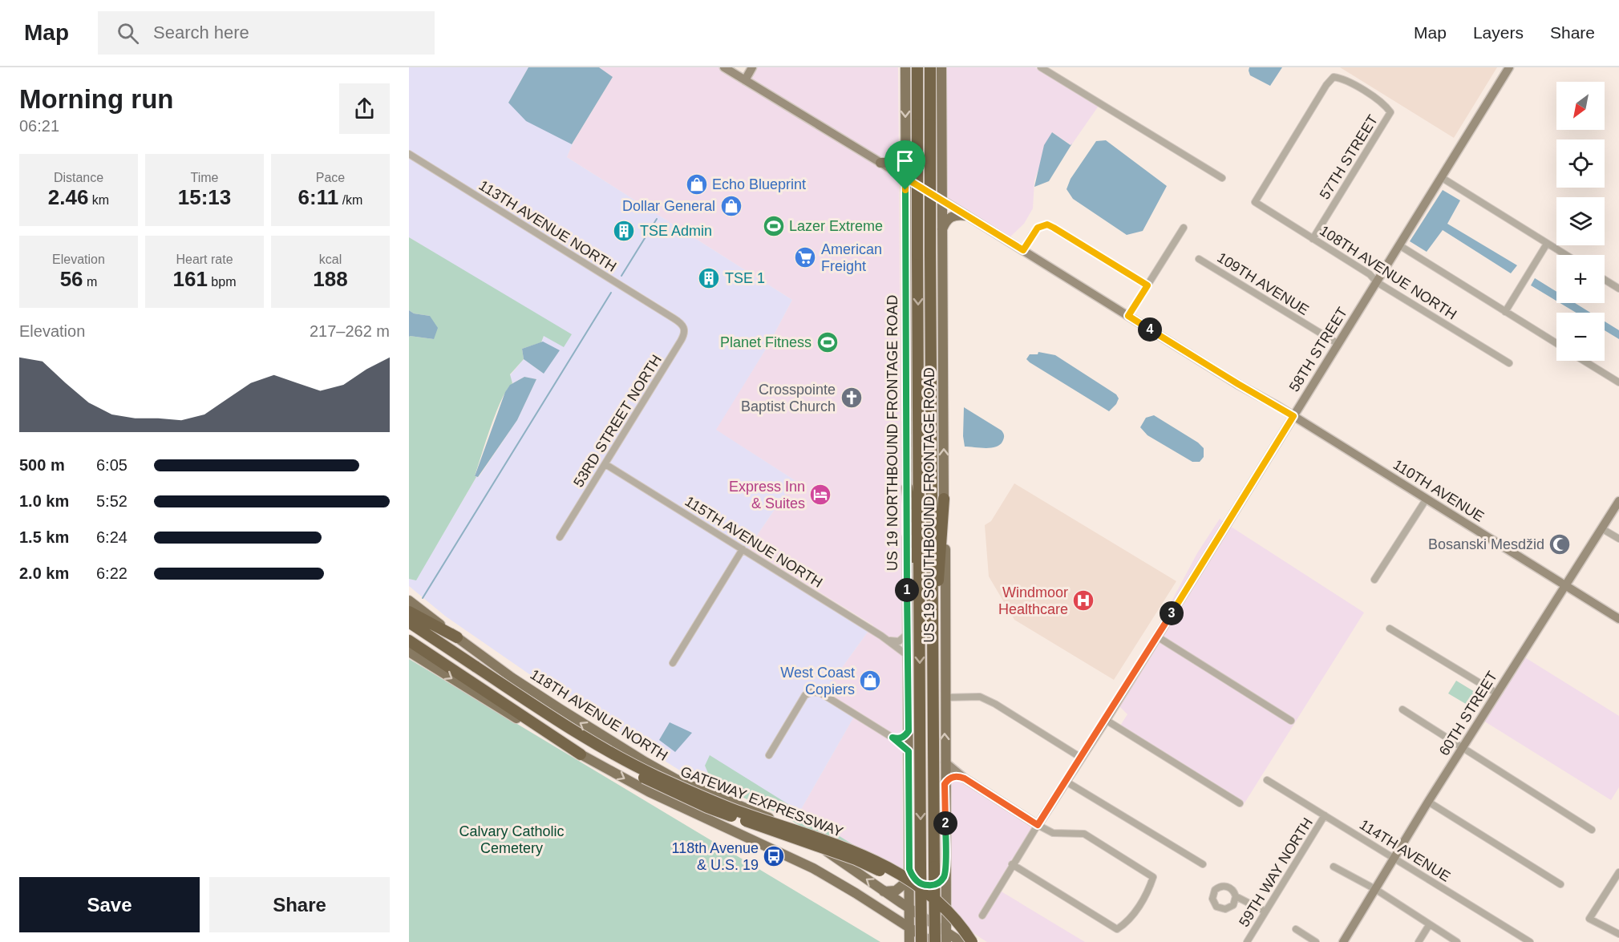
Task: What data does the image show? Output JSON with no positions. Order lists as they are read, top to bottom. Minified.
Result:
{"streets":{"highway":["GATEWAY EXPRESSWAY"],"main road":["US 19 NORTHBOUND FRONTAGE ROAD","US 19 SOUTHBOUND FRONTAGE ROAD","118TH AVENUE NORTH"],"street":["57TH STREET","113TH AVENUE NORTH","108TH AVENUE NORTH","109TH AVENUE","58TH STREET","53RD STREET NORTH","110TH AVENUE","115TH AVENUE NORTH","60TH STREET","114TH AVENUE","59TH WAY NORTH"]},"crossings":[["57TH STREET","108TH AVENUE NORTH"],["113TH AVENUE NORTH","53RD STREET NORTH"],["108TH AVENUE NORTH","58TH STREET"],["109TH AVENUE","58TH STREET"],["58TH STREET","110TH AVENUE"],["53RD STREET NORTH","115TH AVENUE NORTH"],["US 19 NORTHBOUND FRONTAGE ROAD","110TH AVENUE"],["US 19 NORTHBOUND FRONTAGE ROAD","115TH AVENUE NORTH"],["US 19 NORTHBOUND FRONTAGE ROAD","118TH AVENUE NORTH"],["110TH AVENUE","US 19 SOUTHBOUND FRONTAGE ROAD"],["110TH AVENUE","60TH STREET"],["60TH STREET","114TH AVENUE"],["114TH AVENUE","59TH WAY NORTH"]],"one_way":["US 19 SOUTHBOUND FRONTAGE ROAD"],"parks":["Calvary Catholic Cemetery"],"places":{"shop":["Echo Blueprint","Dollar General","West Coast Copiers"],"sports":["Lazer Extreme","Planet Fitness"],"building":["TSE Admin","TSE 1"],"supermarket":["American Freight"],"church":["Crosspointe Baptist Church"],"hotel":["Express Inn & Suites"],"mosque":["Bosanski Mesdžid"],"hospital":["Windmoor Healthcare"],"bus stop":["118th Avenue & U.S. 19"]},"north":"bottom left","page":{"header":"Map","search":"Search here","nav":["Map","Layers","Share"],"heading":["Morning run","06:21"],"map_buttons":["+","−"],"stats":[["Distance","2.46 km"],["Time","15:13"],["Pace","6:11 /km"],["Elevation","56 m"],["Heart rate","161 bpm"],["kcal","188"]],"chart":["Elevation","217–262 m"],"pins":["4","1","3","2"],"list":[{"name":"500 m","note":"6:05"},{"name":"1.0 km","note":"5:52"},{"name":"1.5 km","note":"6:24"},{"name":"2.0 km","note":"6:22"}],"buttons":["Save","Share"]}}
